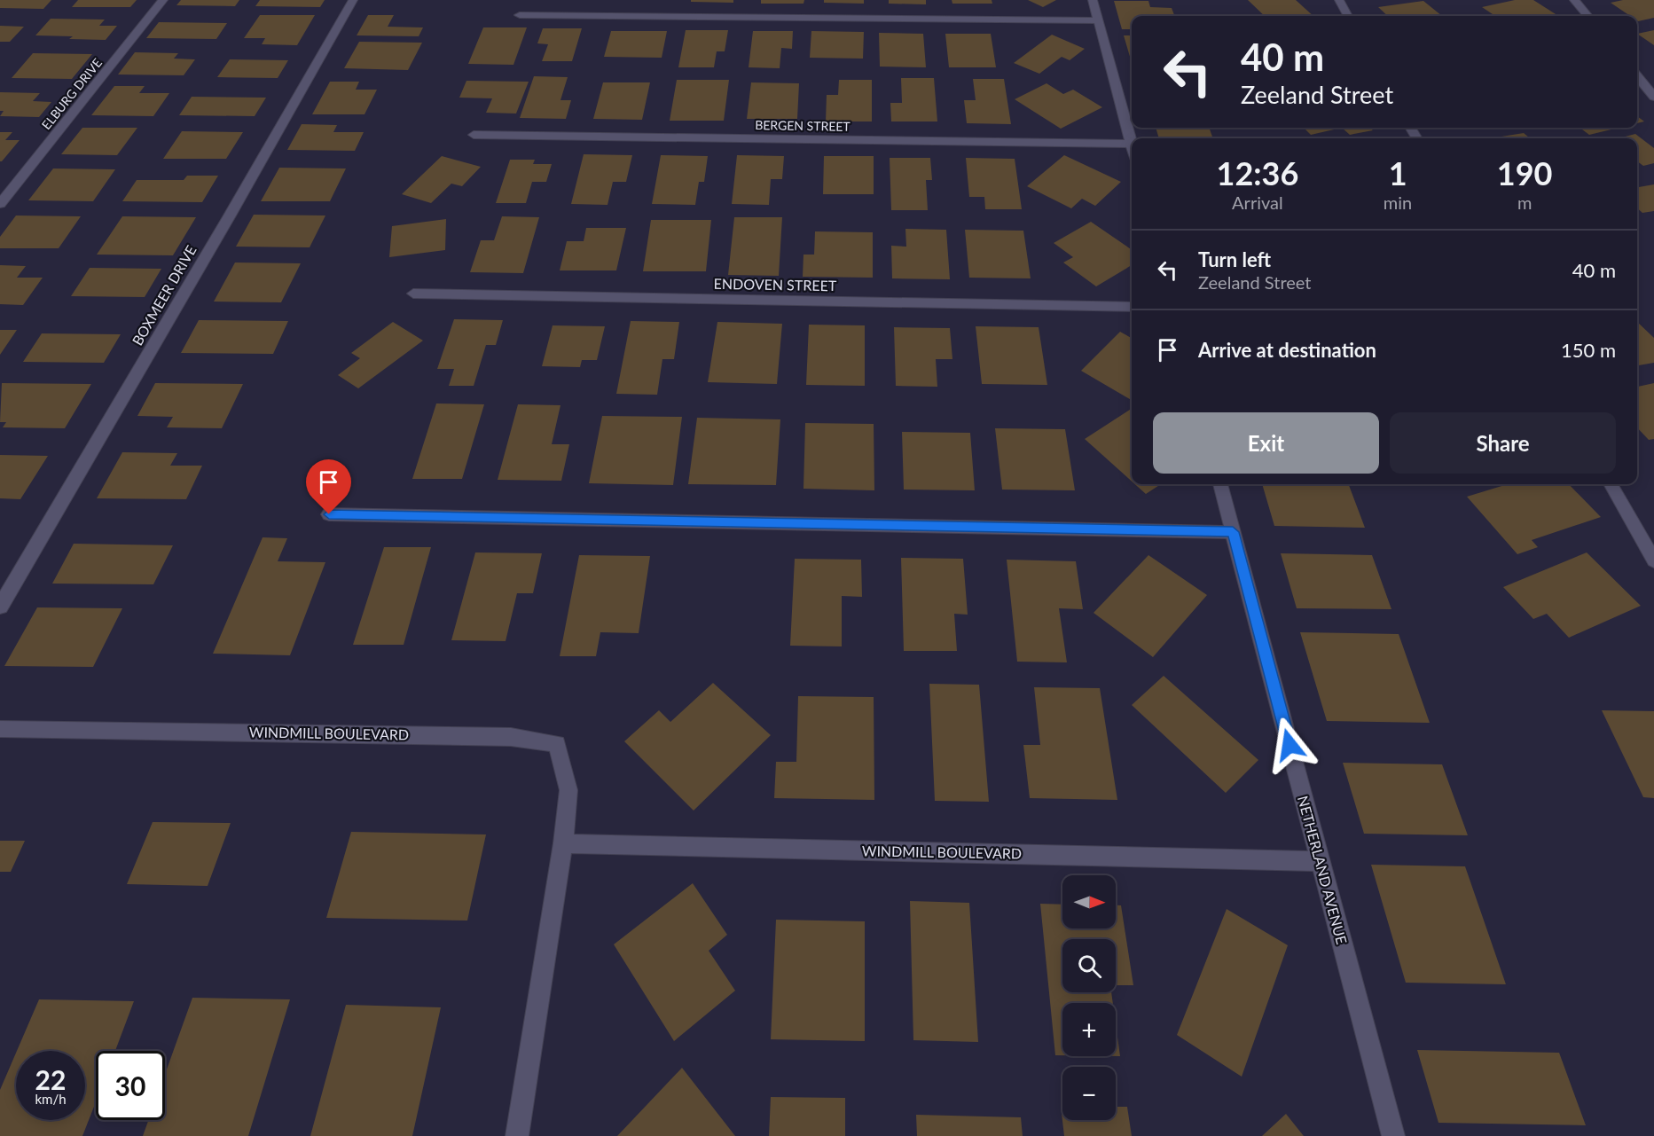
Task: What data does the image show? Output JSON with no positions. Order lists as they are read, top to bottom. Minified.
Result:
{"streets":{"street":["ELBURG DRIVE","BERGEN STREET","ENDOVEN STREET","BOXMEER DRIVE","WINDMILL BOULEVARD","NETHERLAND AVENUE"]},"crossings":[["WINDMILL BOULEVARD","NETHERLAND AVENUE"]],"north":"right","page":{"turn":["40 m","Zeeland Street"],"eta":["12:36","Arrival","1","min","190","m"],"list":[{"name":"Turn left","note":"Zeeland Street","value":"40 m"},{"name":"Arrive at destination","value":"150 m"}],"buttons":["Exit","Share"],"map_buttons":["+","−"],"speed":"22 km/h","limit":"30"}}
